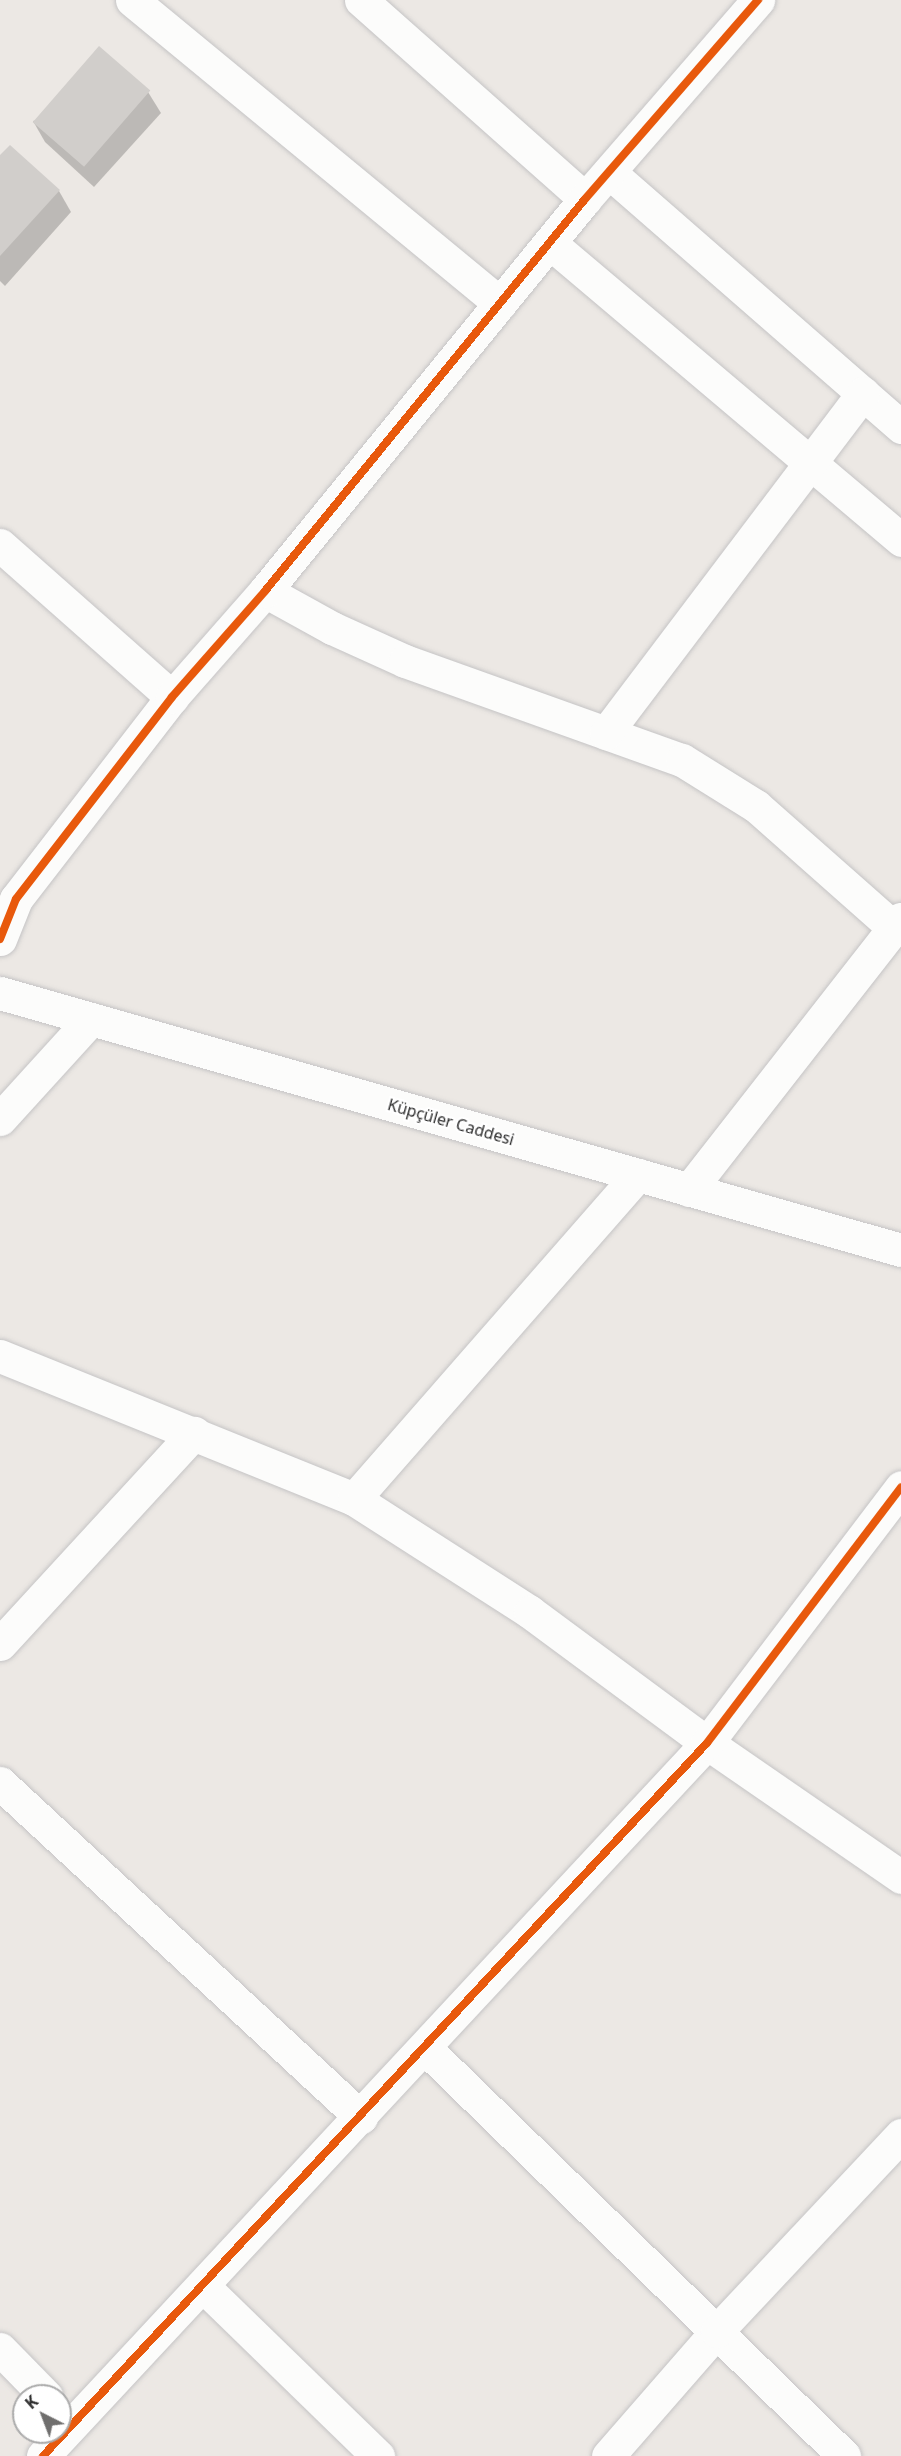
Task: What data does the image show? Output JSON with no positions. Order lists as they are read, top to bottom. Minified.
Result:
{"streets":{"street":["Küpçüler Caddesi"]},"north":"top left"}
